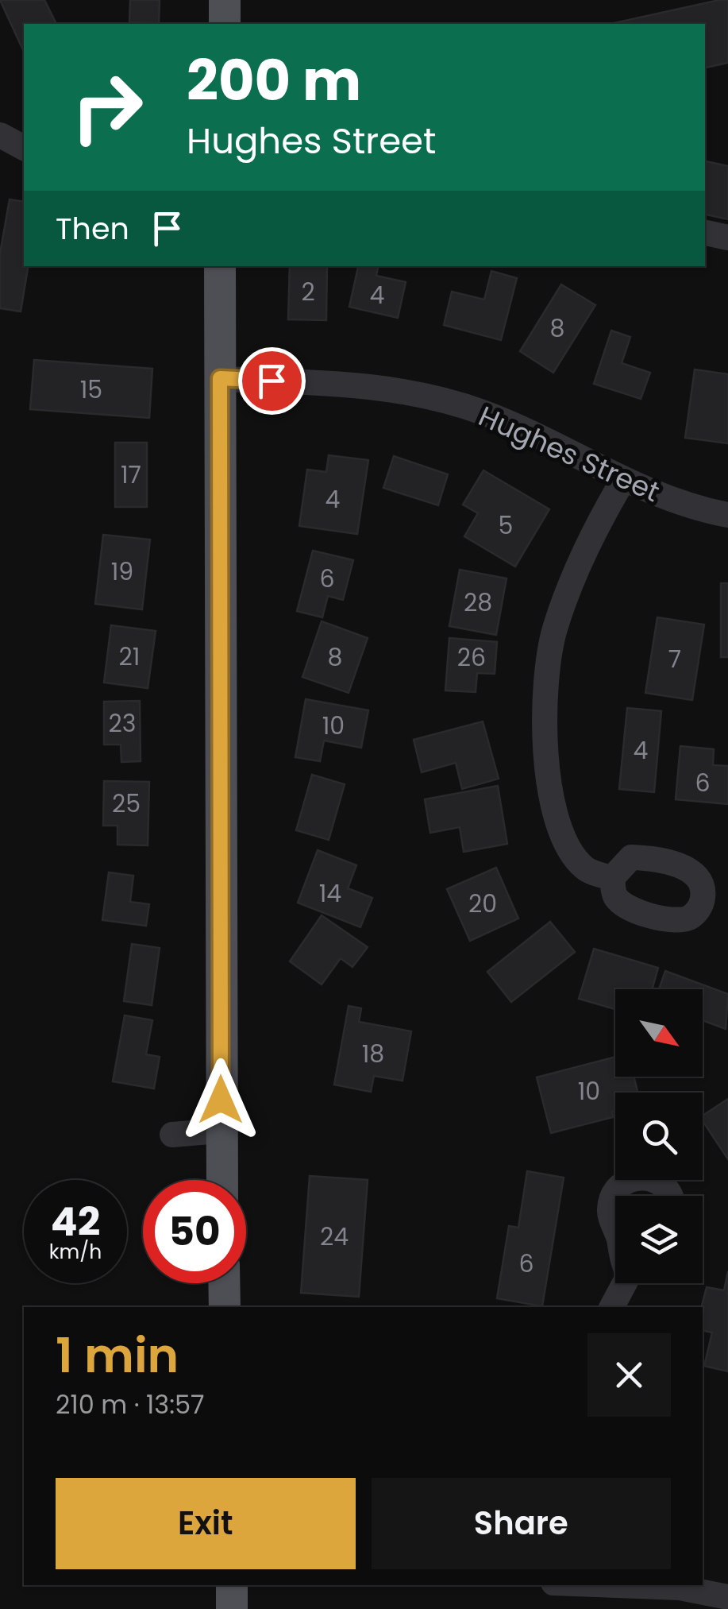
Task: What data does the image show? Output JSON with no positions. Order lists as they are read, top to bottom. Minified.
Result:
{"streets":{"street":["Hughes Street"]},"house_numbers":["2","4","8","15","17","4","5","19","6","28","21","8","26","7","23","10","4","6","25","14","20","18","10","24","6"],"north":"bottom right","page":{"turn":["200 m","Hughes Street"],"then":"Then","speed":"42 km/h","limit":"50","heading":["1 min","210 m · 13:57"],"buttons":["Exit","Share"]}}
